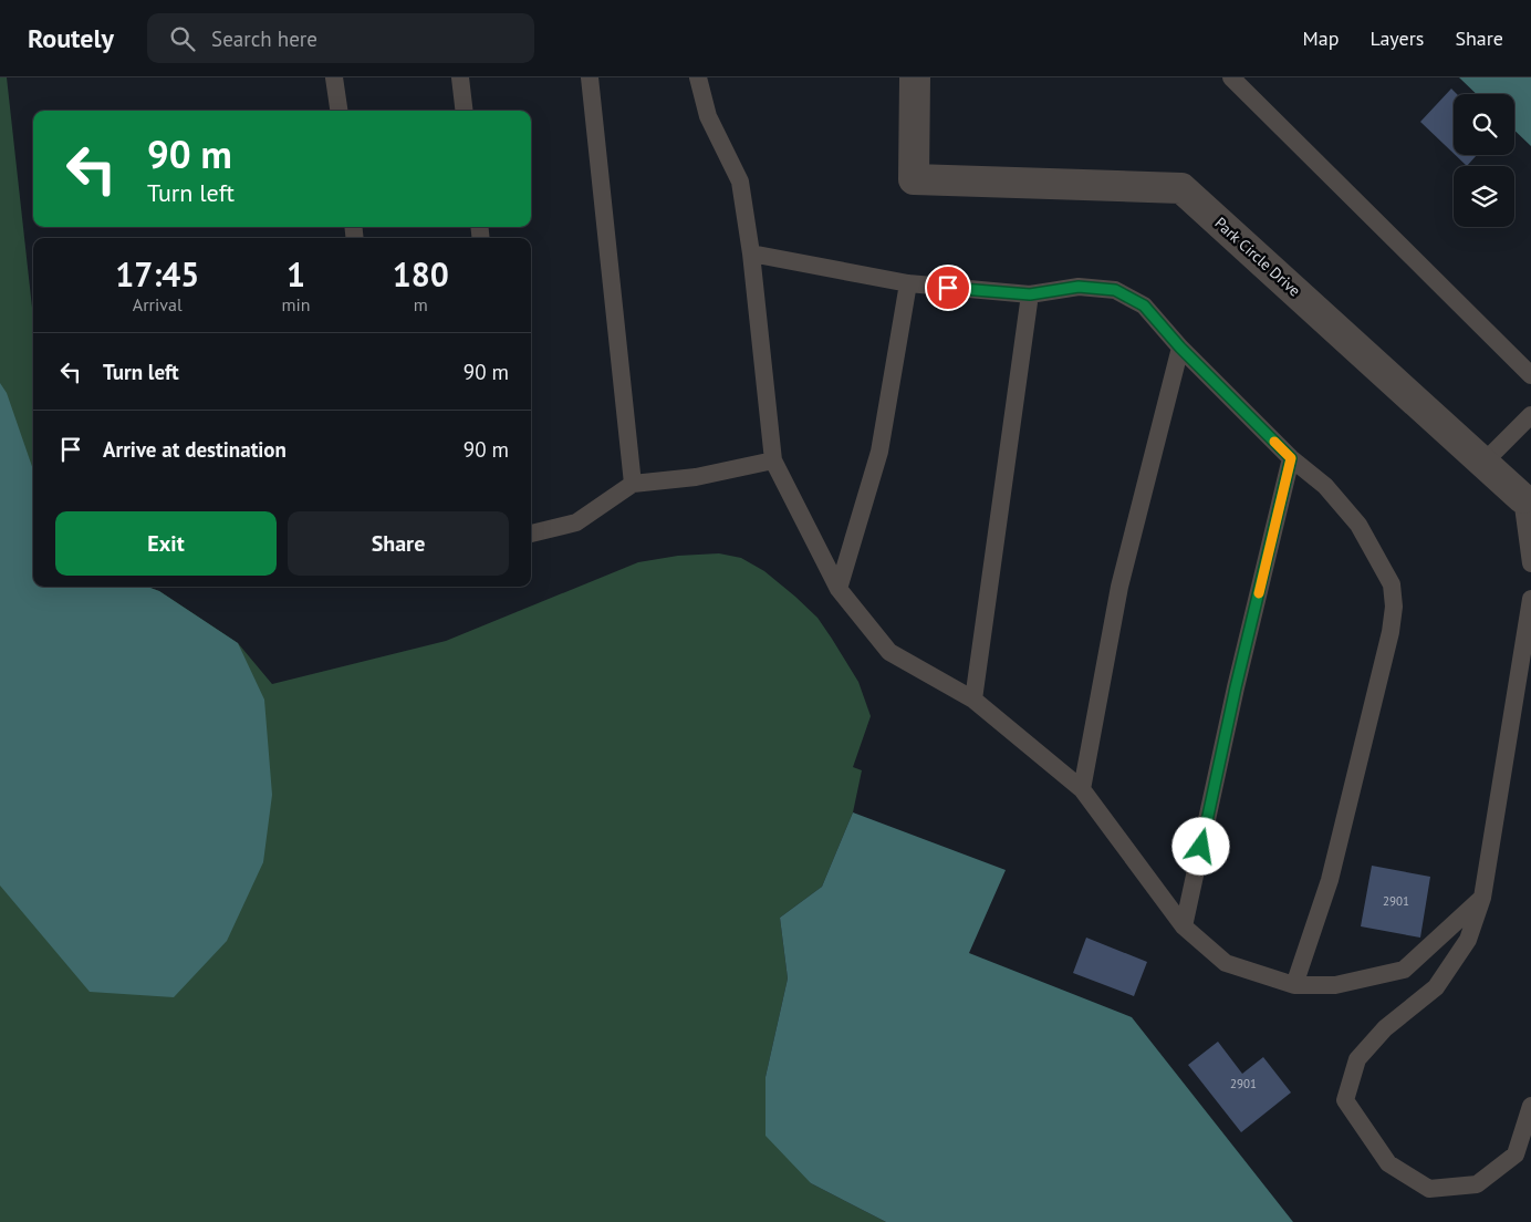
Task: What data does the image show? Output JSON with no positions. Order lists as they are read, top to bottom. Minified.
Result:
{"streets":{"street":["Park Circle Drive"]},"house_numbers":["2901","2901"],"page":{"header":"Routely","search":"Search here","nav":["Map","Layers","Share"],"turn":["90 m","Turn left"],"eta":["17:45","Arrival","1","min","180","m"],"list":[{"name":"Turn left","value":"90 m"},{"name":"Arrive at destination","value":"90 m"}],"buttons":["Exit","Share"]}}
